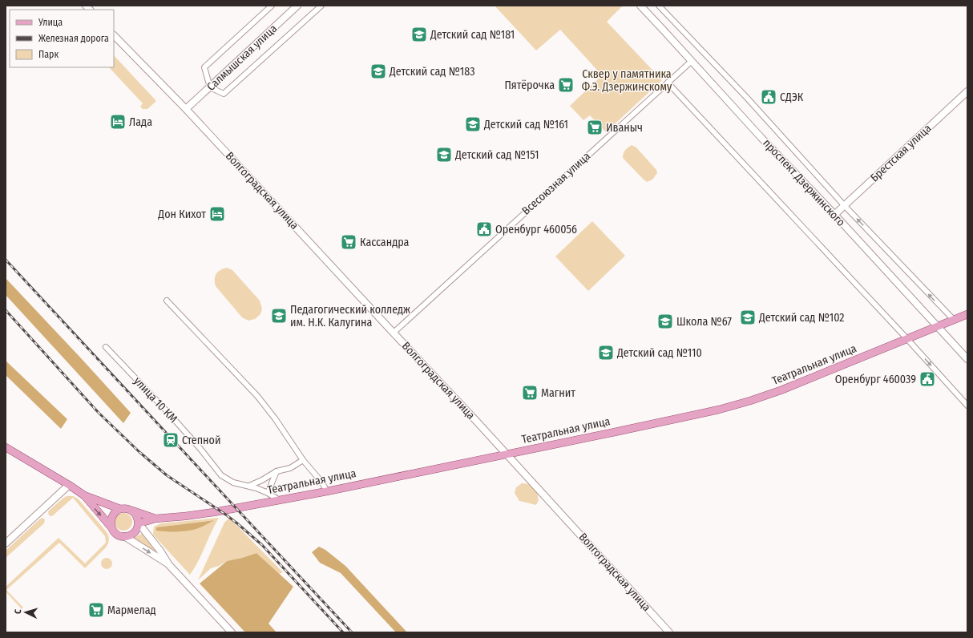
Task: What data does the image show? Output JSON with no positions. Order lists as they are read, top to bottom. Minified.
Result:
{"streets":{"main road":["Салмышская улица","Брестская улица","проспект Дзержинского","Волгоградская улица","Театральная улица"],"street":["Всесоюзная улица","улица 10 КМ"]},"crossings":[["Салмышская улица","Волгоградская улица"],["Брестская улица","проспект Дзержинского"],["проспект Дзержинского","Всесоюзная улица"],["проспект Дзержинского","Театральная улица"],["Всесоюзная улица","Волгоградская улица"],["Волгоградская улица","Театральная улица"],["Театральная улица","улица 10 КМ"]],"parks":["Сквер у памятника Ф.Э. Дзержинскому"],"places":{"school or university":["Детский сад №181","Детский сад №183","Детский сад №161","Детский сад №151","Педагогический колледж им. Н.К. Калугина","Детский сад №102","Школа №67","Детский сад №110"],"supermarket":["Пятёрочка","Иваныч","Кассандра","Магнит","Мармелад"],"public building":["СДЭК","Оренбург 460056","Оренбург 460039"],"hotel":["Лада","Дон Кихот"],"station":["Степной"]},"legend":["Улица","Железная дорога","Парк"],"north":"left"}
